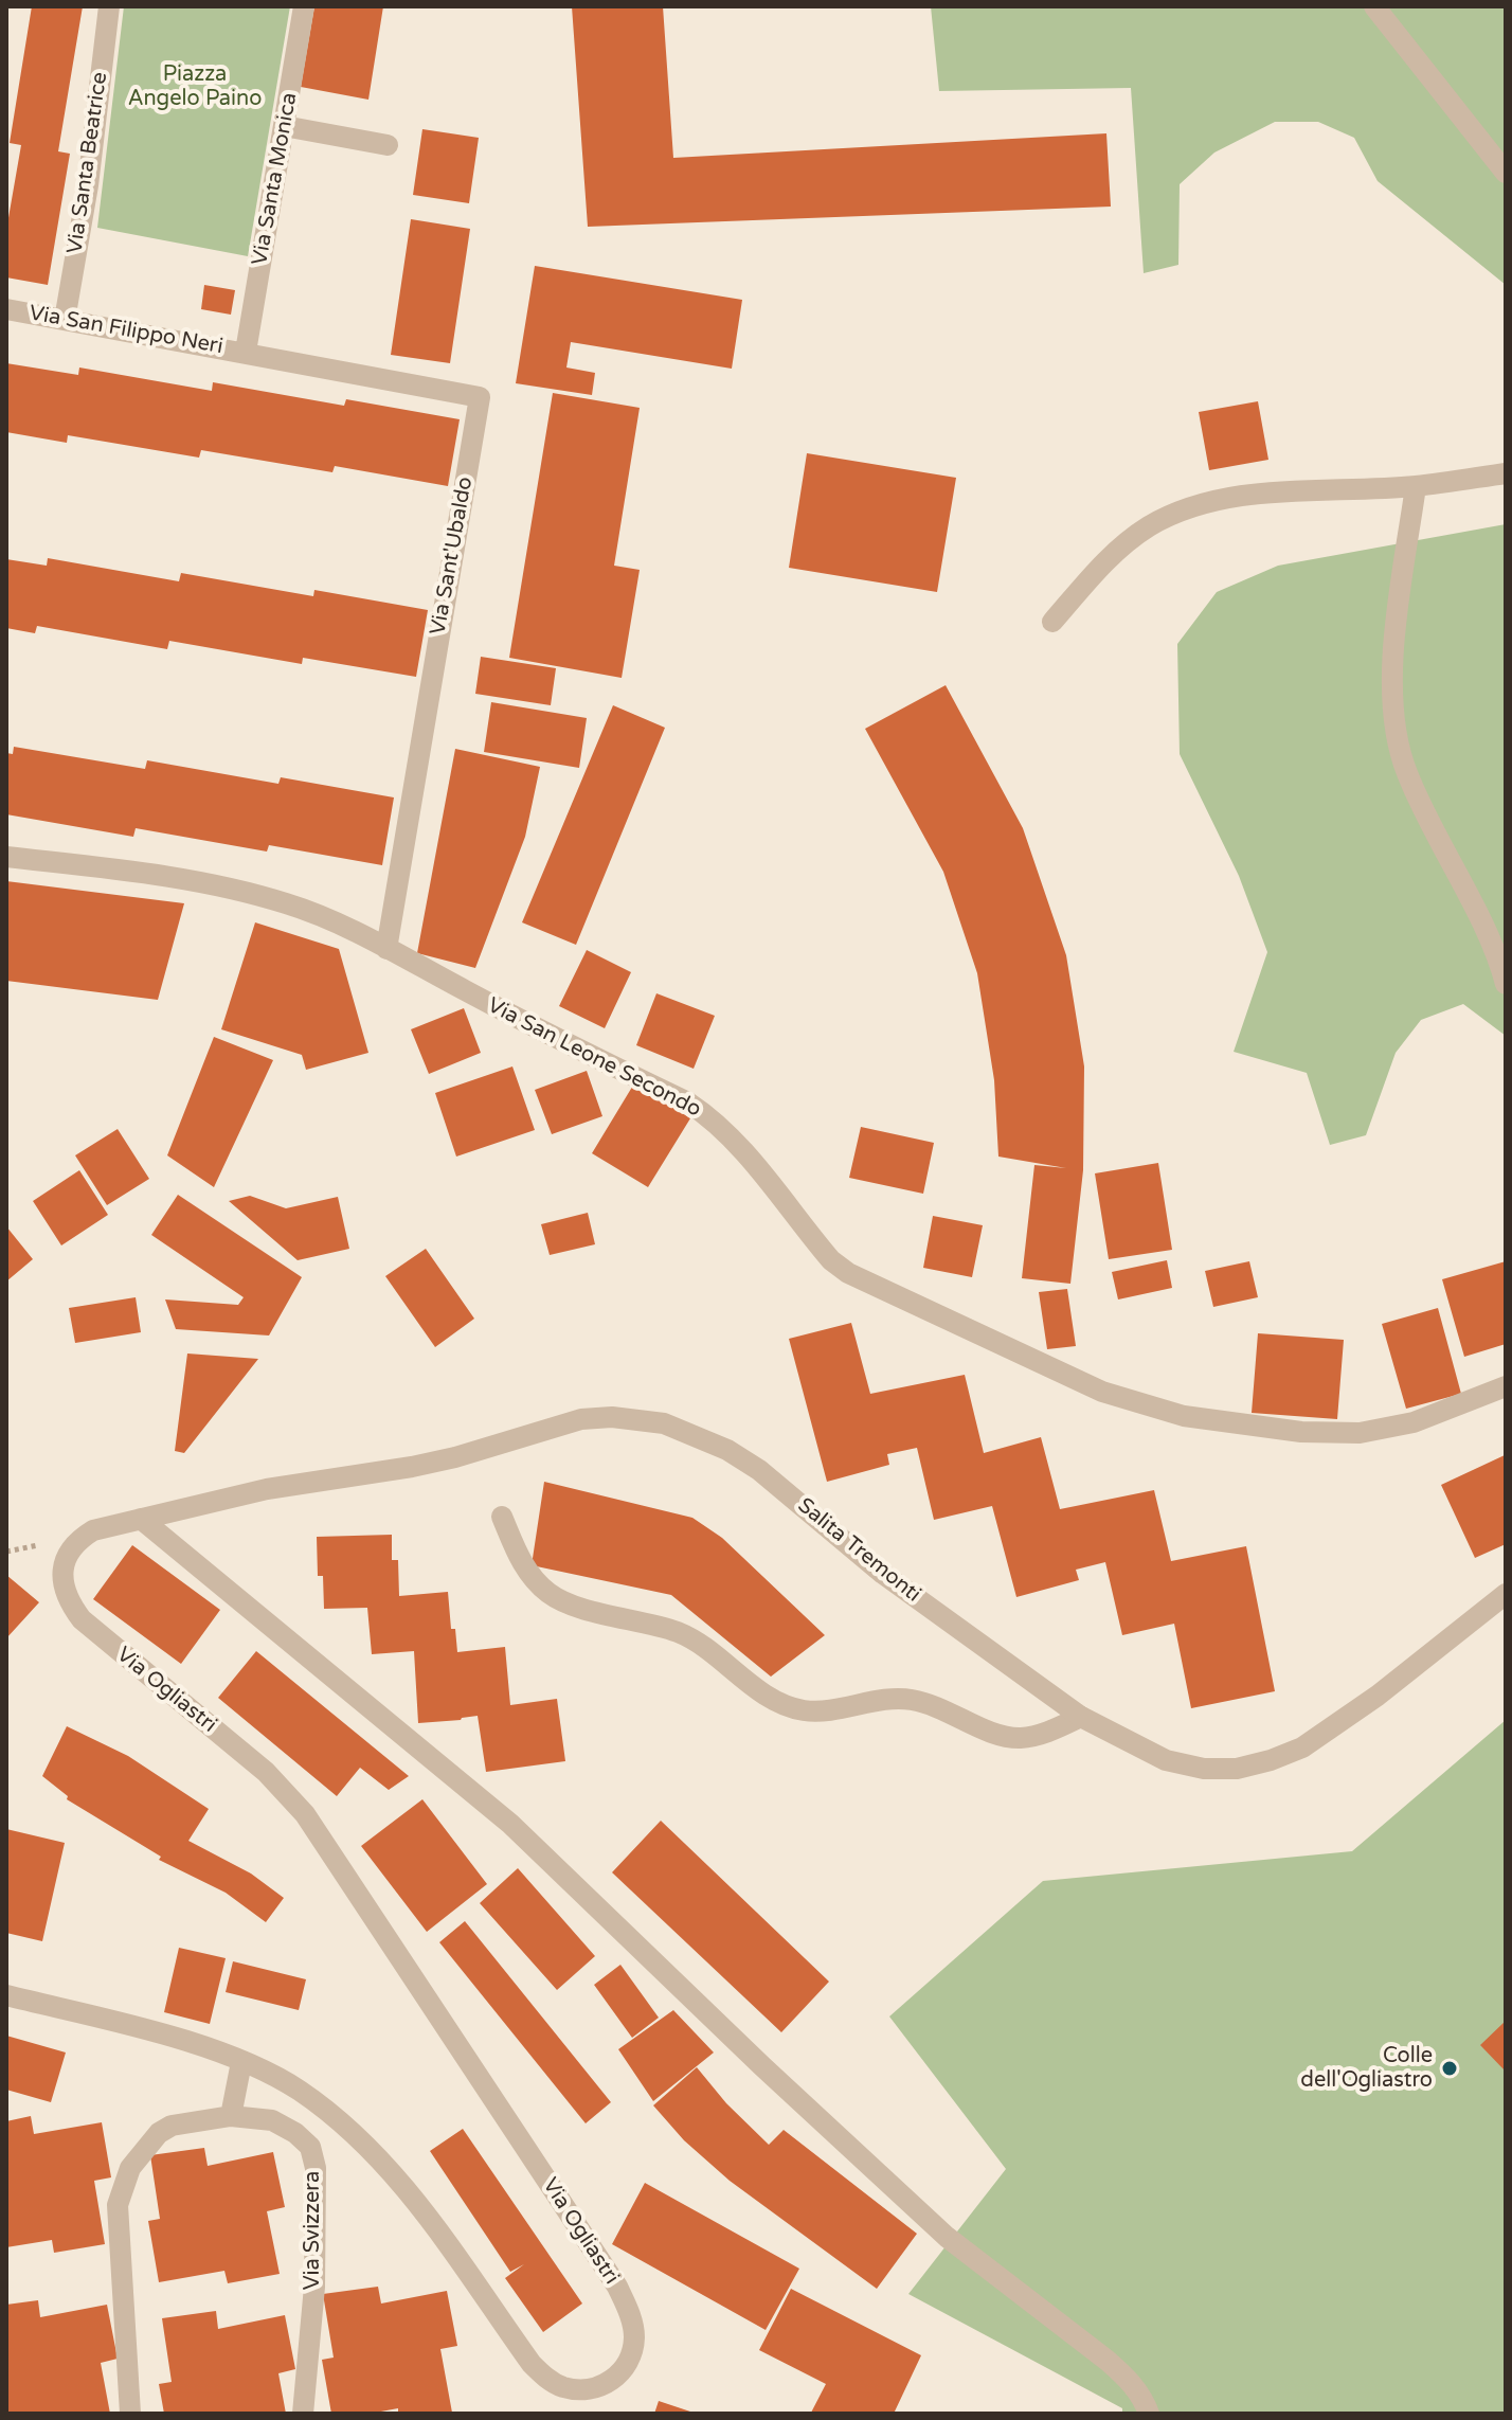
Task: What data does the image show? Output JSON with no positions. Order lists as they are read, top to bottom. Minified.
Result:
{"streets":{"street":["Via Santa Beatrice","Via Santa Monica","Via San Filippo Neri","Via Sant'Ubaldo","Via San Leone Secondo","Salita Tremonti","Via Ogliastri","Via Svizzera"]},"crossings":[["Via Santa Beatrice","Via San Filippo Neri"],["Via Santa Monica","Via San Filippo Neri"],["Via Santa Monica","Via Sant'Ubaldo"],["Via San Filippo Neri","Via Sant'Ubaldo"],["Via Sant'Ubaldo","Via San Leone Secondo"],["Salita Tremonti","Via Ogliastri"]],"parks":["Piazza Angelo Paino"],"places":["Colle dell'Ogliastro"]}
